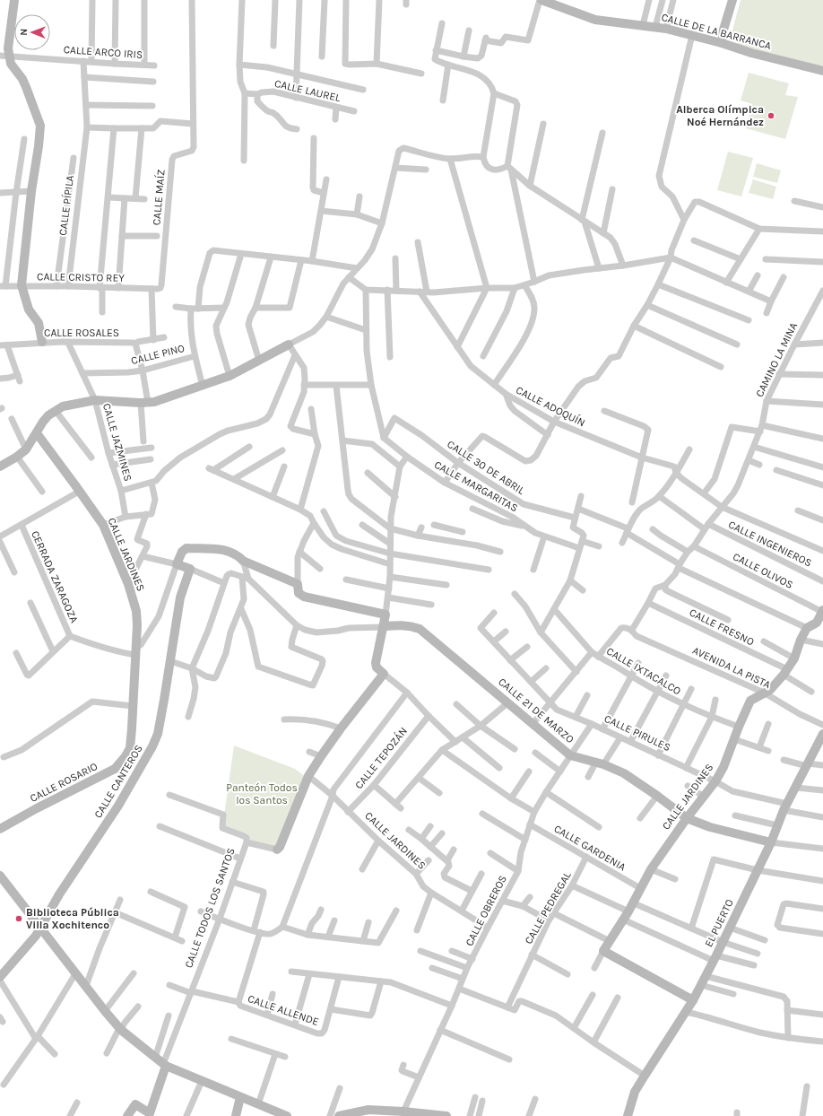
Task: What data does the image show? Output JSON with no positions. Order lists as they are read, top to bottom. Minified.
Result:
{"streets":{"street":["CALLE DE LA BARRANCA","CALLE ARCO IRIS","CALLE LAUREL","CALLE MAÍZ","CALLE PÍPILA","CALLE CRISTO REY","CALLE ROSALES","CALLE PINO","CAMINO LA MINA","CALLE ADOQUÍN","CALLE JAZMINES","CALLE 30 DE ABRIL","CALLE MARGARITAS","CALLE INGENIEROS","CALLE JARDINES","CALLE OLIVOS","CERRADA ZARAGOZA","CALLE FRESNO","AVENIDA LA PISTA","CALLE IXTACALCO","CALLE 21 DE MARZO","CALLE PIRULES","CALLE TEPOZÁN","CALLE CANTEROS","CALLE ROSARIO","CALLE GARDENIA","CALLE TODOS LOS SANTOS","CALLE PEDREGAL","CALLE OBREROS","EL PUERTO","CALLE ALLENDE"]},"crossings":[["CALLE ARCO IRIS","CALLE PÍPILA"],["CALLE MAÍZ","CALLE CRISTO REY"],["CALLE PÍPILA","CALLE CRISTO REY"],["CALLE ROSALES","CALLE JAZMINES"],["CALLE PINO","CALLE JAZMINES"],["CAMINO LA MINA","CALLE ADOQUÍN"],["CAMINO LA MINA","CALLE INGENIEROS"],["CAMINO LA MINA","CALLE OLIVOS"],["CAMINO LA MINA","CALLE FRESNO"],["CALLE 30 DE ABRIL","CALLE MARGARITAS"],["CALLE JARDINES","CALLE OLIVOS"],["CALLE JARDINES","CERRADA ZARAGOZA"],["CALLE JARDINES","CALLE FRESNO"],["CALLE JARDINES","AVENIDA LA PISTA"],["CALLE JARDINES","CALLE IXTACALCO"],["CALLE JARDINES","CALLE 21 DE MARZO"],["CALLE JARDINES","CALLE PIRULES"],["CALLE JARDINES","CALLE TEPOZÁN"],["CALLE JARDINES","CALLE ROSARIO"],["CALLE JARDINES","CALLE GARDENIA"],["CALLE JARDINES","CALLE TODOS LOS SANTOS"],["CALLE JARDINES","CALLE OBREROS"],["AVENIDA LA PISTA","CALLE IXTACALCO"],["CALLE 21 DE MARZO","CALLE OBREROS"],["CALLE 21 DE MARZO","EL PUERTO"],["CALLE PIRULES","CALLE OBREROS"],["CALLE PIRULES","EL PUERTO"],["CALLE GARDENIA","CALLE PEDREGAL"],["CALLE GARDENIA","CALLE OBREROS"],["CALLE TODOS LOS SANTOS","CALLE ALLENDE"]],"parks":["Panteón Todos los Santos"],"places":["Alberca Olímpica Noé Hernández","Biblioteca Pública Villa Xochitenco"],"north":"left"}
